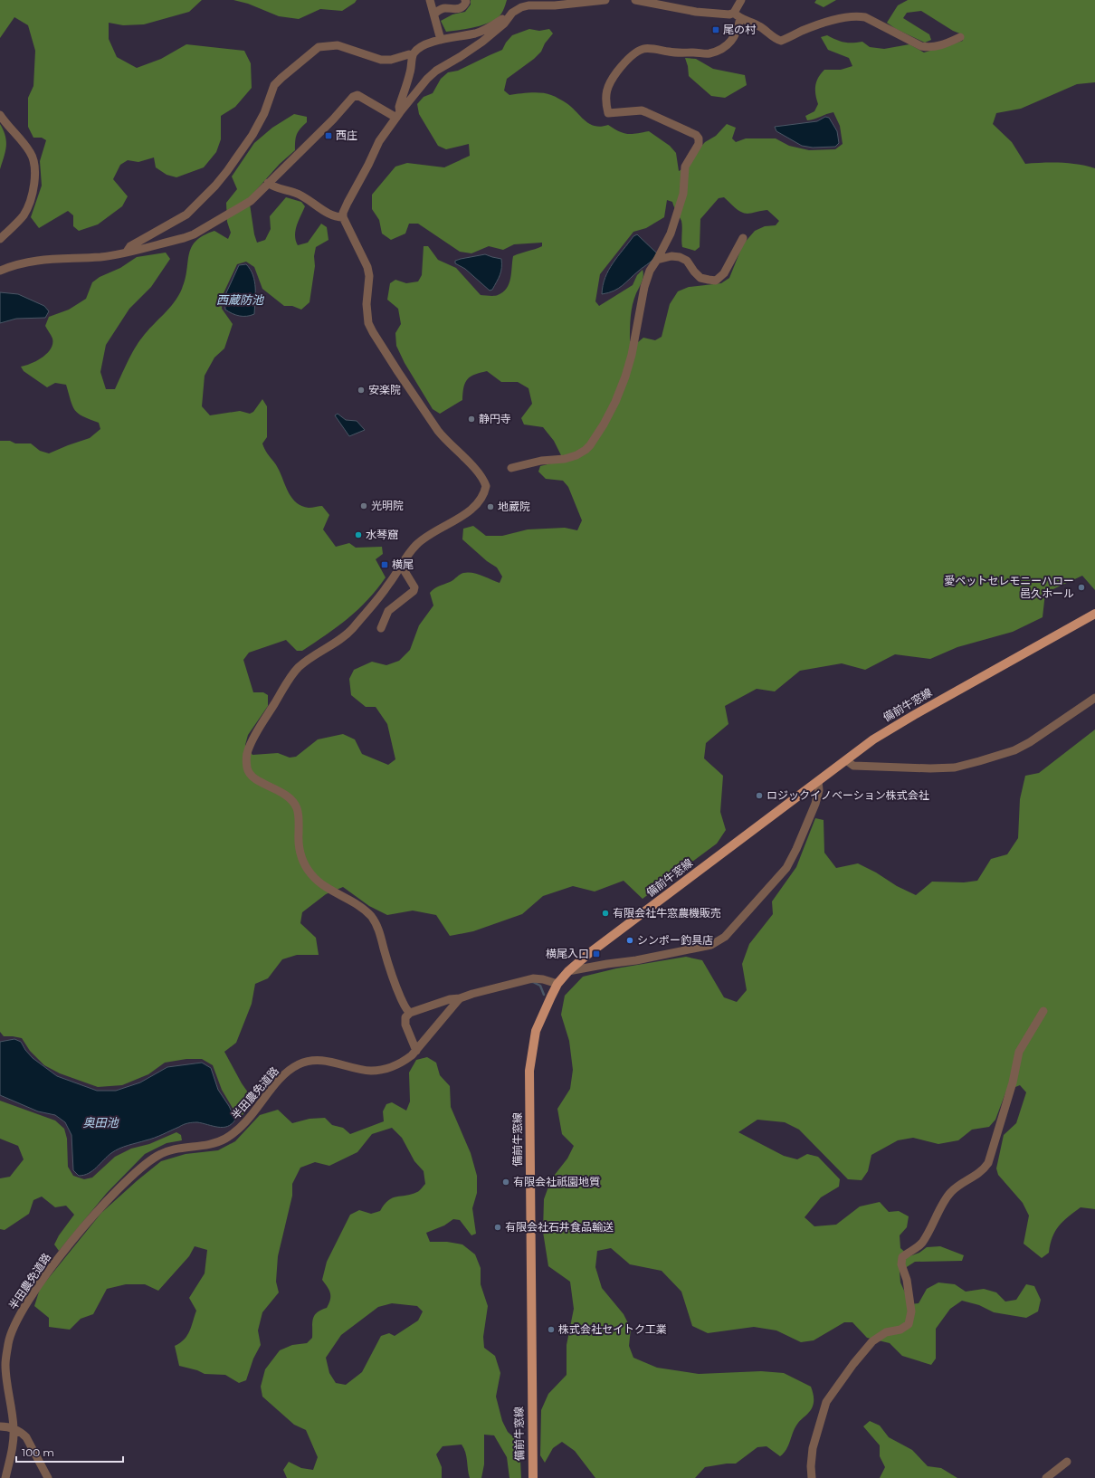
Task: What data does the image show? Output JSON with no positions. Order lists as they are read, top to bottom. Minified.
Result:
{"streets":{"main road":["備前牛窓線"],"street":["半田農免道路"]},"water":["西蔵防池","奥田池"],"places":{"transit":["尾の村","西庄","横尾","横尾入口"],"other":["安楽院","静円寺","光明院","地蔵院","水琴窟","愛ペットセレモニーハロー 邑久ホール","ロジックイノベーション株式会社","有限会社牛窓農機販売","シンポー釣具店","有限会社祇園地質","有限会社石井食品輸送","株式会社セイトク工業"]},"scale_bar":"100 m"}
